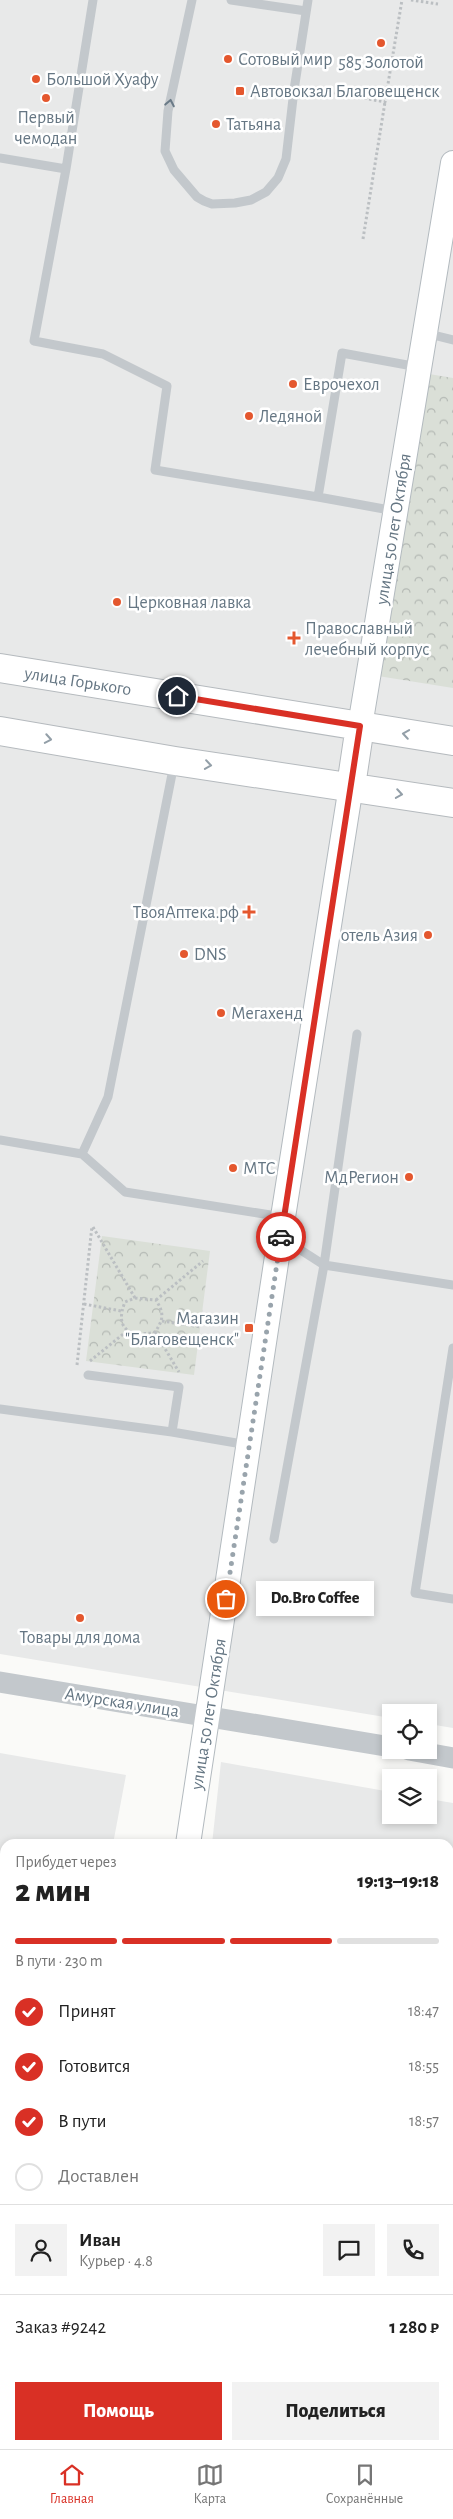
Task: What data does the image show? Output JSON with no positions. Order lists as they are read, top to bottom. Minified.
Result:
{"streets":{"main road":["улица 50 лет Октября","улица Горького"],"street":["Амурская улица"]},"crossings":[["улица 50 лет Октября","улица Горького"],["улица 50 лет Октября","Амурская улица"]],"places":{"other":["585 Золотой","Сотовый мир","Большой Хуафу","Первый чемодан","Татьяна","Еврочехол","Ледяной","Церковная лавка","отель Азия","DNS","Мегахенд","МТС","МдРегион","Do.Bro Coffee","Товары для дома"],"transit":["Автовокзал Благовещенск","Магазин \"Благовещенск\""],"health":["Православный лечебный корпус","ТвояАптека.рф"]},"page":{"bubble":"Do.Bro Coffee","heading":["2 мин","Прибудет через","19:13–19:18"],"panel":["Иван","Курьер · 4.8","Заказ #9242","1 280 ₽"],"bar":"В пути · 230 m","list":[["Принят","18:47"],["Готовится","18:55"],["В пути","18:57"],"Доставлен"],"buttons":["Помощь","Поделиться"],"tabs":["Главная","Карта","Сохранённые"]}}
